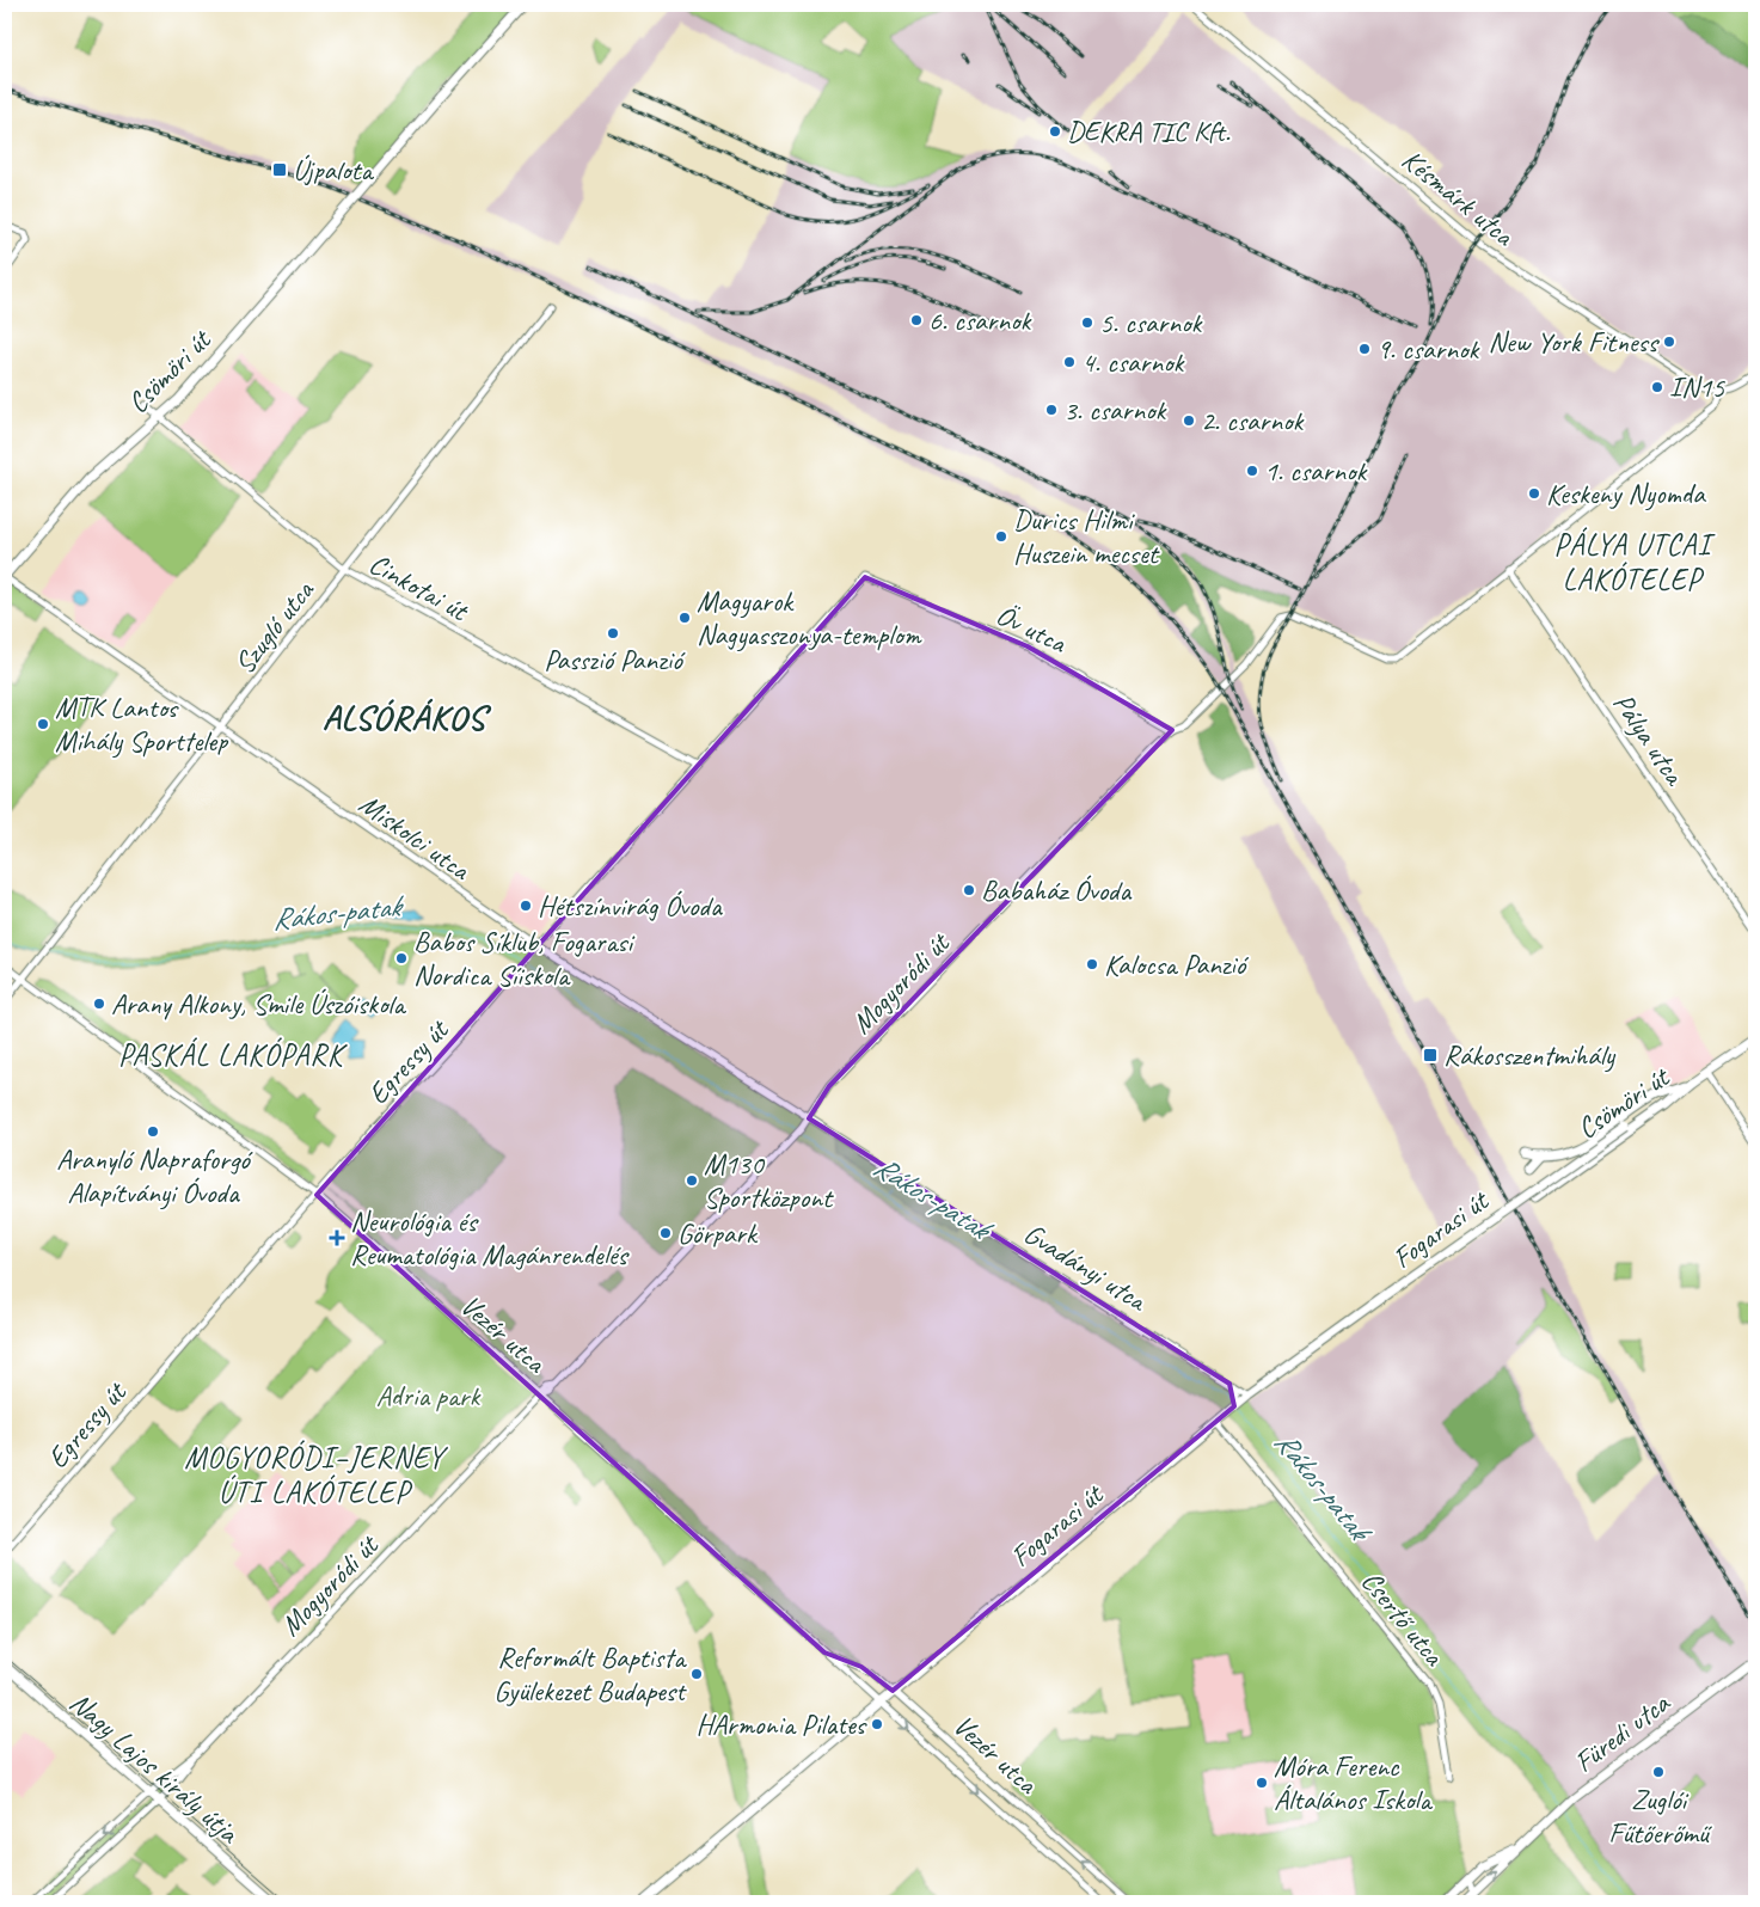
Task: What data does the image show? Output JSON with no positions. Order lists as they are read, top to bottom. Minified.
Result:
{"streets":{"main road":["Csömöri út","Fogarasi út","Füredi utca","Nagy Lajos király útja"],"street":["Késmárk utca","Cinkotai út","Szugló utca","Öv utca","Pálya utca","Miskolci utca","Mogyoródi út","Egressy út","Gvadányi utca","Vezér utca","Csertő utca"]},"crossings":[["Csömöri út","Cinkotai út"],["Csömöri út","Miskolci utca"],["Csömöri út","Fogarasi út"],["Cinkotai út","Szugló utca"],["Cinkotai út","Egressy út"],["Szugló utca","Miskolci utca"],["Szugló utca","Vezér utca"],["Öv utca","Mogyoródi út"],["Öv utca","Egressy út"],["Pálya utca","Mogyoródi út"],["Miskolci utca","Mogyoródi út"],["Miskolci utca","Egressy út"],["Miskolci utca","Gvadányi utca"],["Mogyoródi út","Gvadányi utca"],["Mogyoródi út","Vezér utca"],["Mogyoródi út","Nagy Lajos király útja"],["Egressy út","Vezér utca"],["Fogarasi út","Gvadányi utca"],["Fogarasi út","Vezér utca"],["Fogarasi út","Csertő utca"]],"districts":["PÁLYA UTCAI LAKÓTELEP","ALSÓRÁKOS","PASKÁL LAKÓPARK","MOGYORÓDI–JERNEY ÚTI LAKÓTELEP"],"water":["Rákos-patak"],"parks":["Adria park"],"places":{"other":["DEKRA TIC Kft.","6. csarnok","5. csarnok","New York Fitness","9. csarnok","4. csarnok","IN15","3. csarnok","2. csarnok","1. csarnok","Keskeny Nyomda","Durics Hilmi Huszein mecset","Magyarok Nagyasszonya-templom","Passzió Panzió","MTK Lantos Mihály Sporttelep","Babaház Óvoda","Hétszínvirág Óvoda","Babos Síklub, Fogarasi Nordica Síiskola","Kalocsa Panzió","Arany Alkony, Smile Úszóiskola","Aranyló Napraforgó Alapítványi Óvoda","M130 Sportközpont","Görpark","Reformált Baptista Gyülekezet Budapest","HArmonia Pilates","Zuglói Fűtőerőmű","Móra Ferenc Általános Iskola"],"transit":["Újpalota","Rákosszentmihály"],"health":["Neurológia és Reumatológia Magánrendelés"]}}
